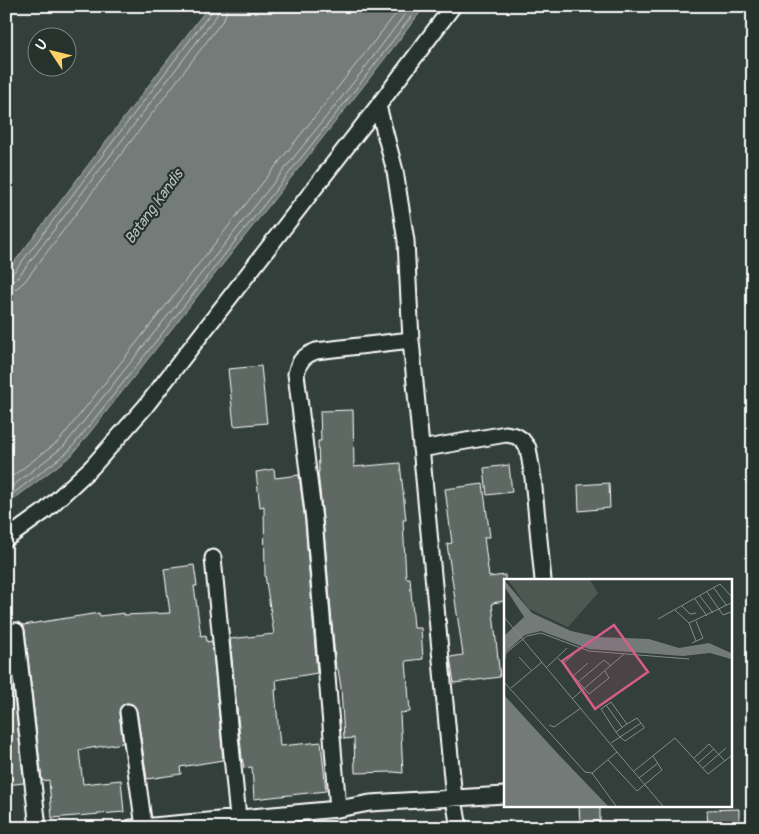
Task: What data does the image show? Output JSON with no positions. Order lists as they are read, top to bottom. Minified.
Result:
{"water":["Batang Kandis"],"north":"top left"}
